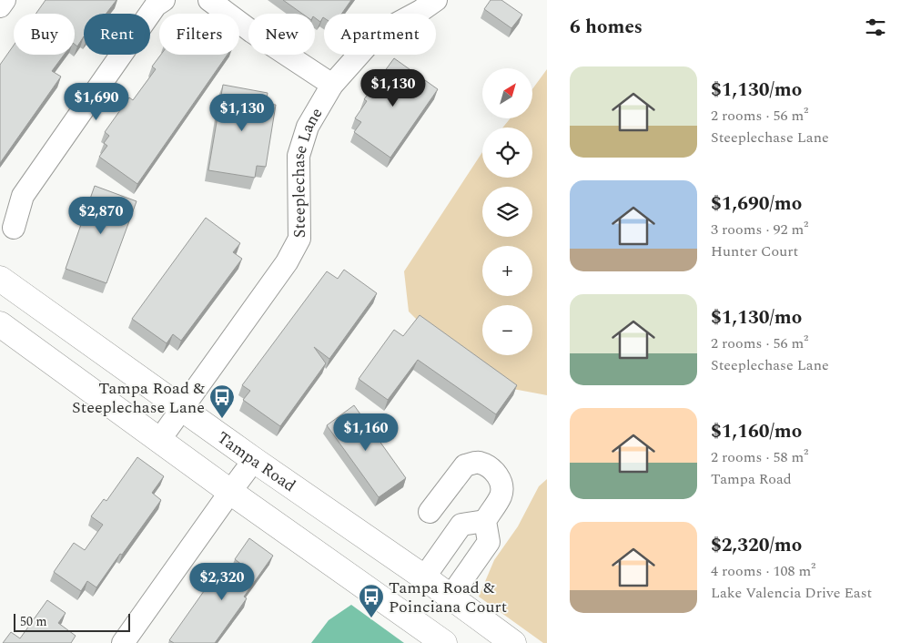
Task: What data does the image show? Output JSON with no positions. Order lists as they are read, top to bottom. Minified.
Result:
{"streets":{"main road":["Tampa Road"],"street":["Steeplechase Lane"]},"crossings":[["Steeplechase Lane","Tampa Road"]],"places":{"bus stop":["Tampa Road & Steeplechase Lane","Tampa Road & Poinciana Court"]},"scale_bar":"50 m","north":"top right","page":{"heading":"6 homes","chip":["Buy","Rent","Filters","New","Apartment"],"list":[{"name":"$1,130/mo","note":"2 rooms · 56 m² · Steeplechase Lane"},{"name":"$1,690/mo","note":"3 rooms · 92 m² · Hunter Court"},{"name":"$1,130/mo","note":"2 rooms · 56 m² · Steeplechase Lane"},{"name":"$1,160/mo","note":"2 rooms · 58 m² · Tampa Road"},{"name":"$2,320/mo","note":"4 rooms · 108 m² · Lake Valencia Drive East"}],"map_buttons":["+","−"],"price":["$1,130","$1,690","$1,130","$2,870","$1,160","$2,320"],"scale":"50 m"}}
